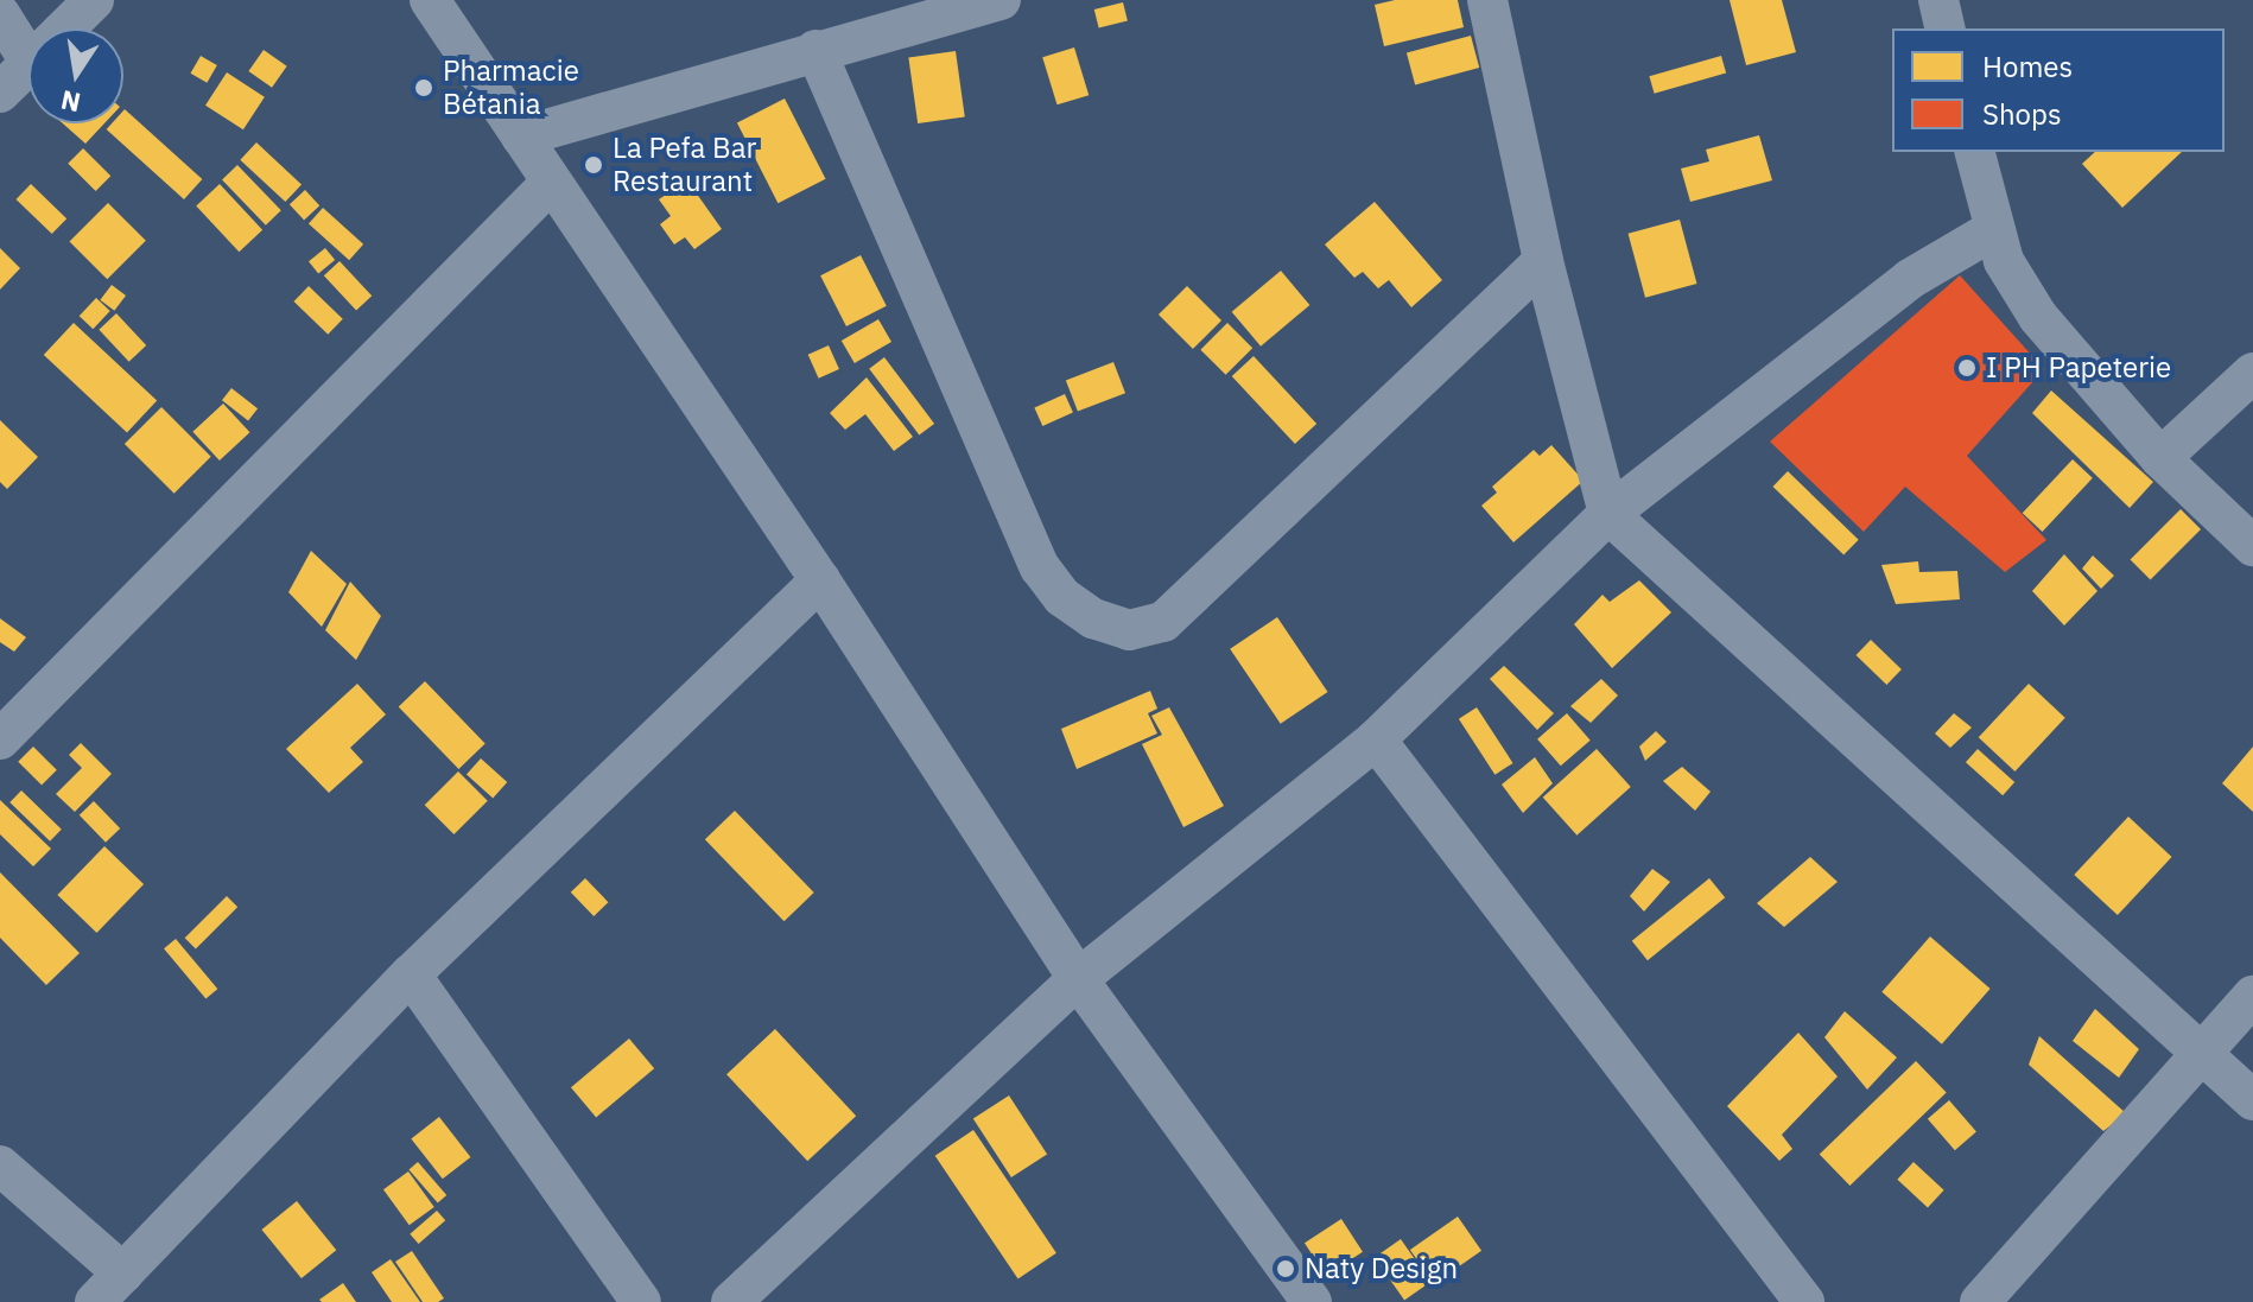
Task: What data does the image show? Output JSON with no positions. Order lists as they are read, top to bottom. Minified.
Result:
{"places":["Pharmacie Bétania","La Pefa Bar Restaurant","I PH Papeterie","Naty Design"],"legend":["Homes","Shops"],"north":"bottom"}
